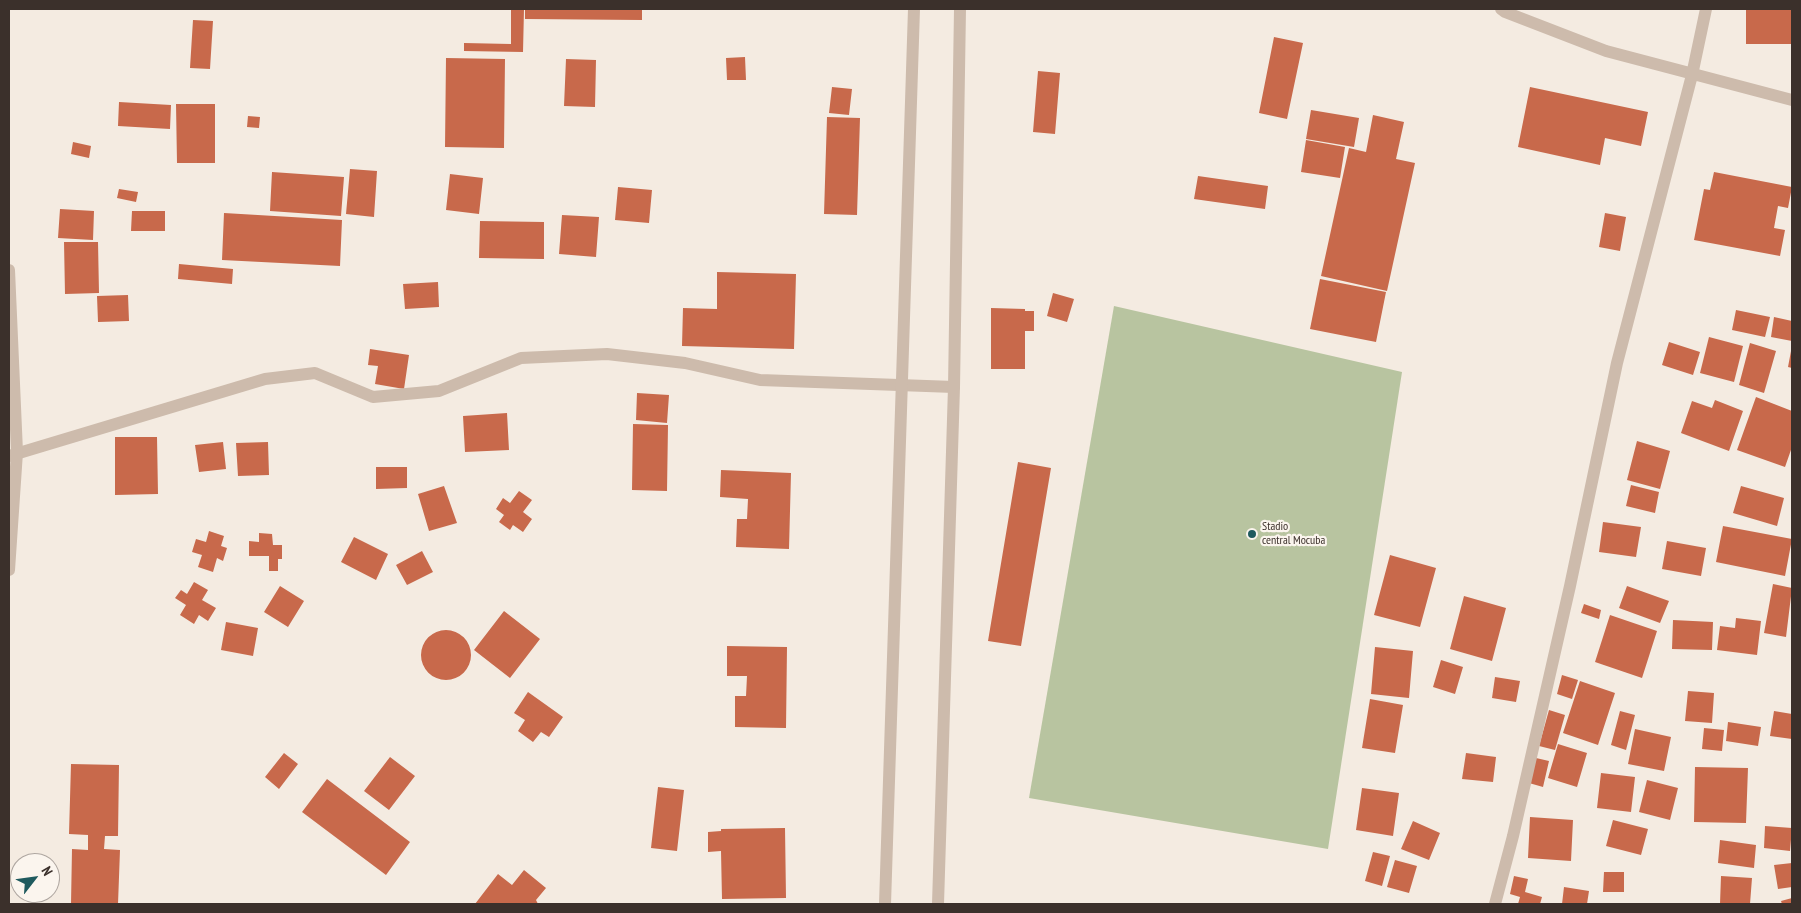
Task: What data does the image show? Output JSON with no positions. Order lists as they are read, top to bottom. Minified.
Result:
{"places":["Stadio central Mocuba"],"north":"top right"}
